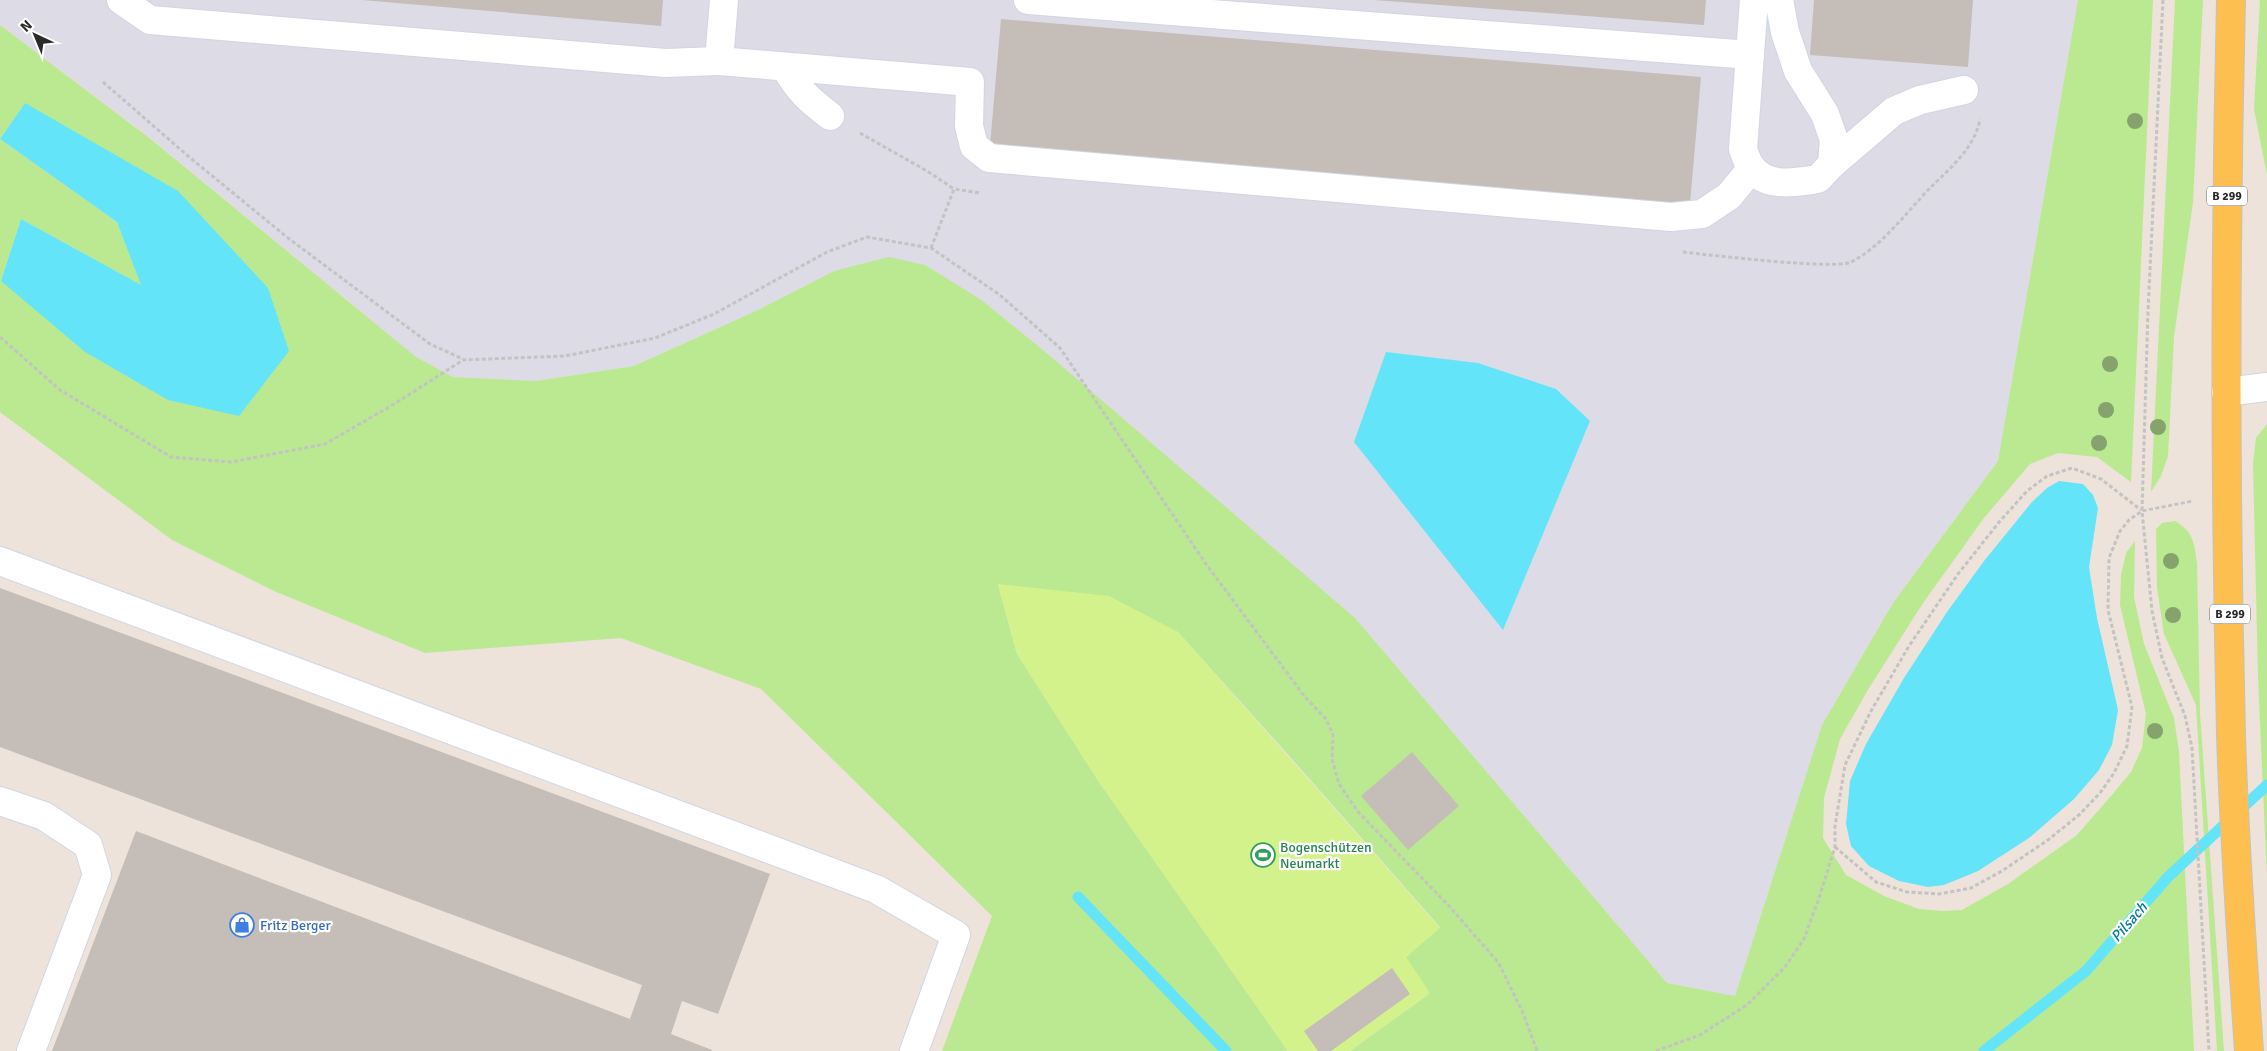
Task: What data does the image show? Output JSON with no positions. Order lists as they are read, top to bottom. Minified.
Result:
{"streets":{"main road":["B 299"]},"water":["Pilsach"],"places":{"sports":["Bogenschützen Neumarkt"],"shop":["Fritz Berger"]},"north":"top left"}
